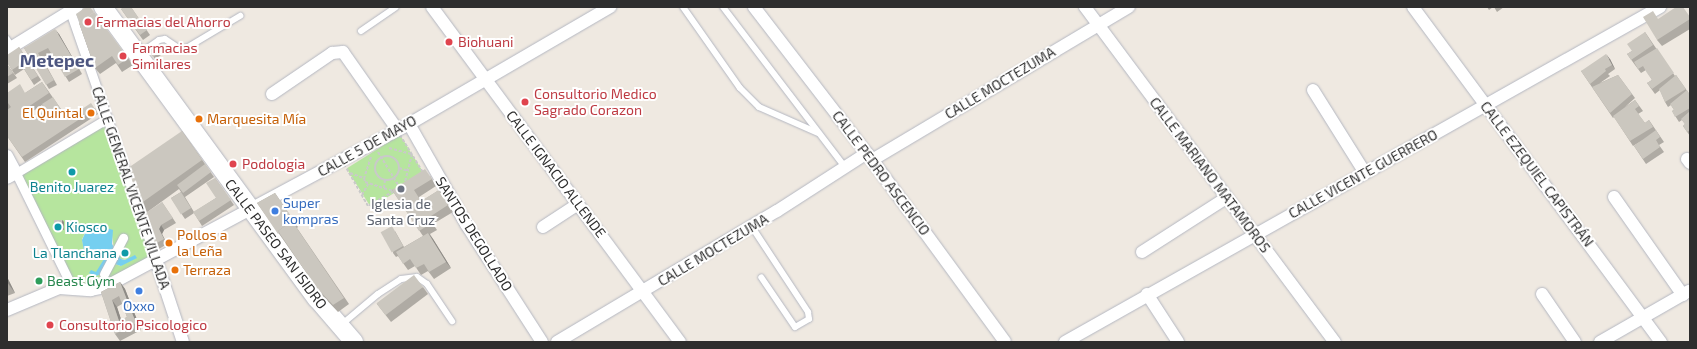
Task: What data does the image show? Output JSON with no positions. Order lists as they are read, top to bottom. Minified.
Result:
{"streets":{"main road":["CALLE PASEO SAN ISIDRO"],"street":["CALLE MOCTEZUMA","CALLE 5 DE MAYO","CALLE PEDRO ASCENCIO","CALLE IGNACIO ALLENDE","CALLE VICENTE GUERRERO","CALLE EZEQUIEL CAPISTRÁN","CALLE MARIANO MATAMOROS","CALLE GENERAL VICENTE VILLADA","SANTOS DEGOLLADO"]},"crossings":[["CALLE MOCTEZUMA","CALLE PEDRO ASCENCIO"],["CALLE MOCTEZUMA","CALLE IGNACIO ALLENDE"],["CALLE MOCTEZUMA","CALLE MARIANO MATAMOROS"],["CALLE 5 DE MAYO","CALLE IGNACIO ALLENDE"],["CALLE 5 DE MAYO","CALLE GENERAL VICENTE VILLADA"],["CALLE 5 DE MAYO","SANTOS DEGOLLADO"],["CALLE 5 DE MAYO","CALLE PASEO SAN ISIDRO"],["CALLE VICENTE GUERRERO","CALLE EZEQUIEL CAPISTRÁN"],["CALLE VICENTE GUERRERO","CALLE MARIANO MATAMOROS"]],"districts":["Metepec"],"places":["Farmacias del Ahorro","Biohuani","Farmacias Similares","Consultorio Medico Sagrado Corazon","El Quintal","Marquesita Mía","Podologia","Benito Juarez","Iglesia de Santa Cruz","Super kompras","Kiosco","Pollos a la Leña","La Tlanchana","Terraza","Beast Gym","Oxxo","Consultorio Psicologico"]}
